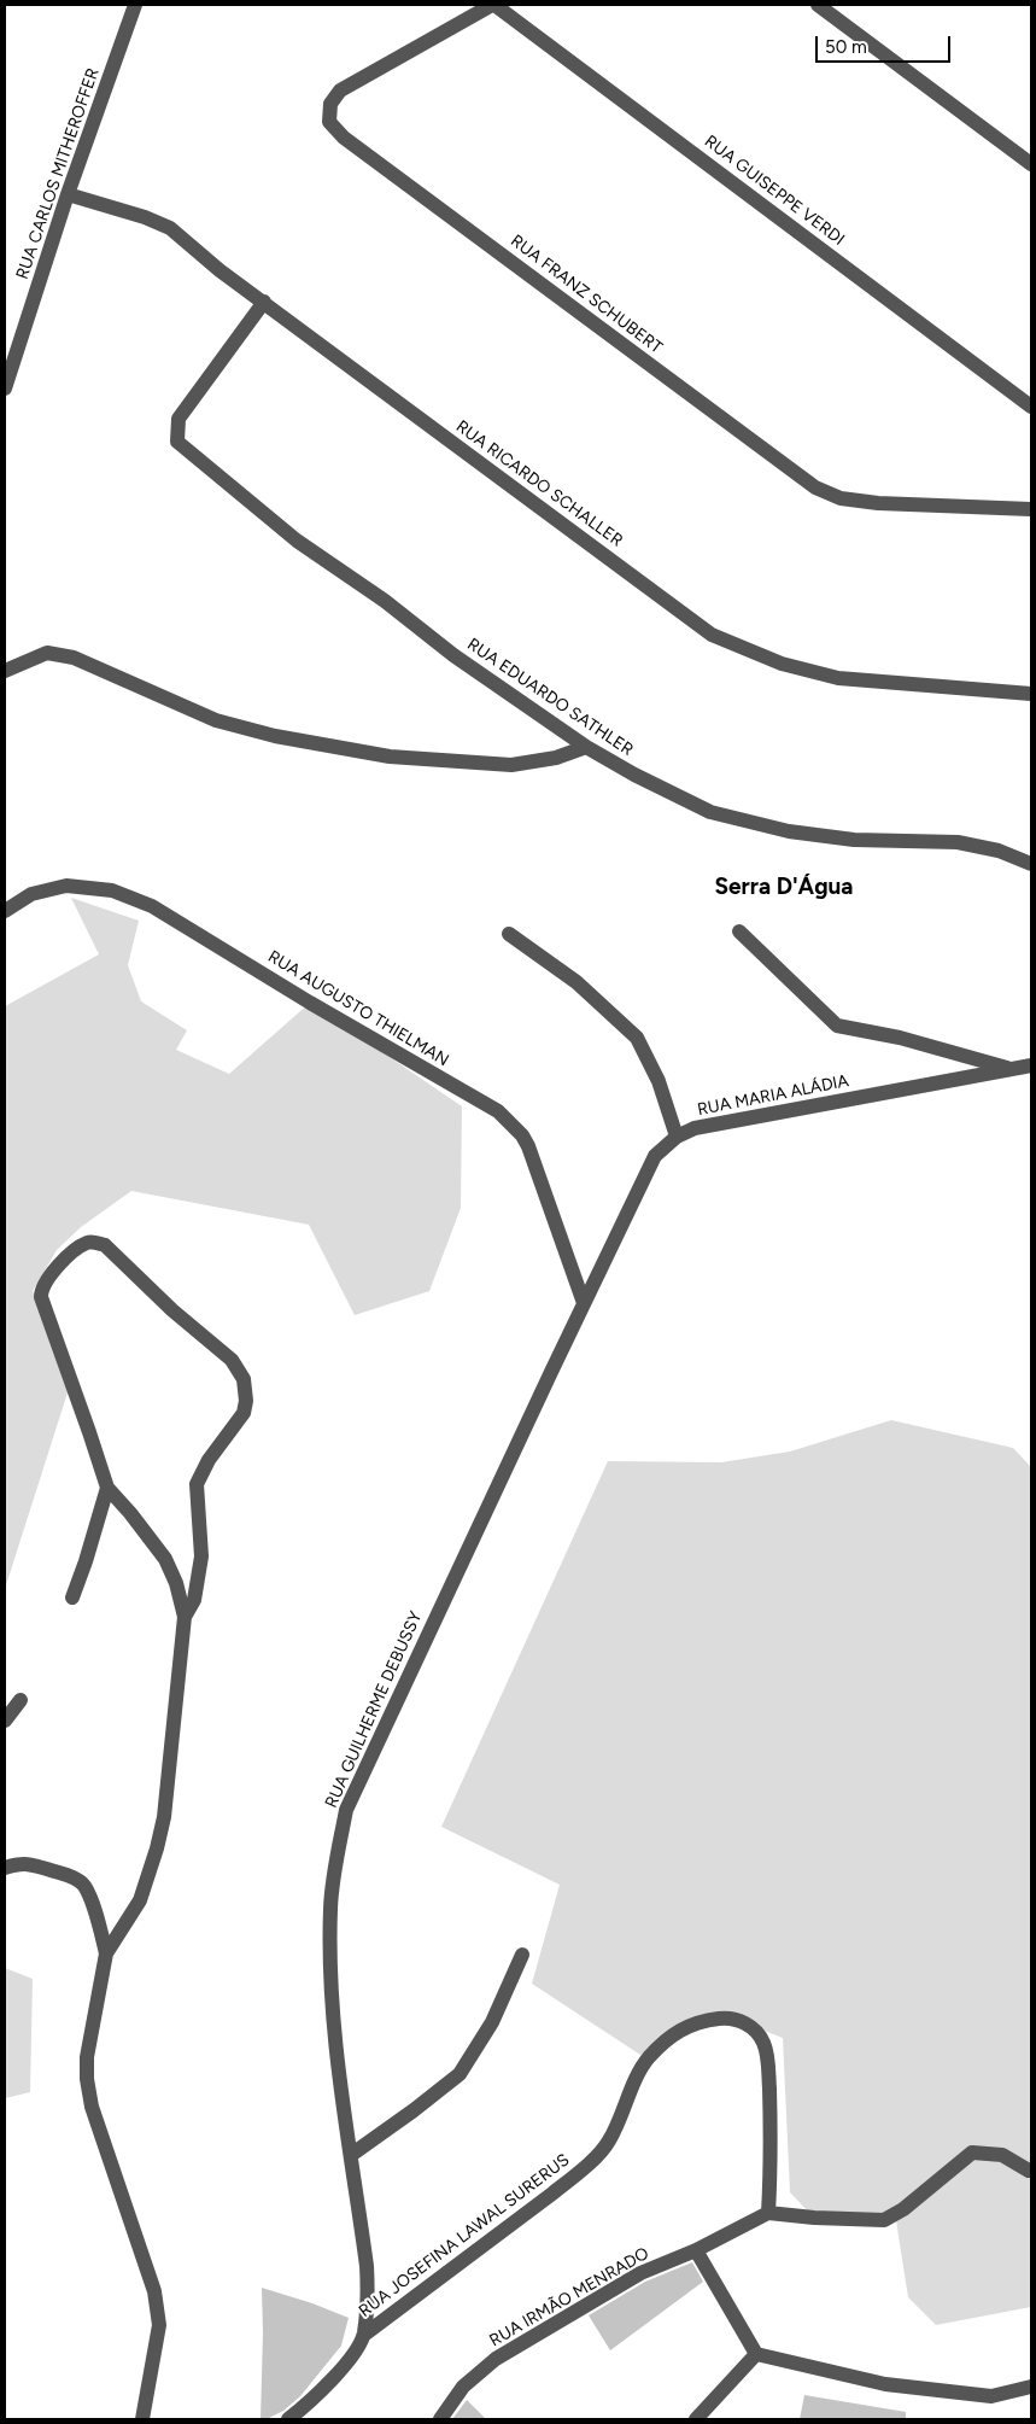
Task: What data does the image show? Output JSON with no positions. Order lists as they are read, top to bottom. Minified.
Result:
{"streets":{"street":["RUA CARLOS MITHEROFFER","RUA GUISEPPE VERDI","RUA FRANZ SCHUBERT","RUA RICARDO SCHALLER","RUA EDUARDO SATHLER","RUA AUGUSTO THIELMAN","RUA MARIA ALÁDIA","RUA GUILHERME DEBUSSY","RUA JOSEFINA LAWAL SURERUS","RUA IRMÃO MENRADO"]},"crossings":[["RUA CARLOS MITHEROFFER","RUA RICARDO SCHALLER"],["RUA GUISEPPE VERDI","RUA FRANZ SCHUBERT"],["RUA RICARDO SCHALLER","RUA EDUARDO SATHLER"],["RUA AUGUSTO THIELMAN","RUA MARIA ALÁDIA"],["RUA AUGUSTO THIELMAN","RUA GUILHERME DEBUSSY"],["RUA MARIA ALÁDIA","RUA GUILHERME DEBUSSY"],["RUA GUILHERME DEBUSSY","RUA JOSEFINA LAWAL SURERUS"],["RUA JOSEFINA LAWAL SURERUS","RUA IRMÃO MENRADO"]],"districts":["Serra D'Água"],"scale_bar":"50 m"}
